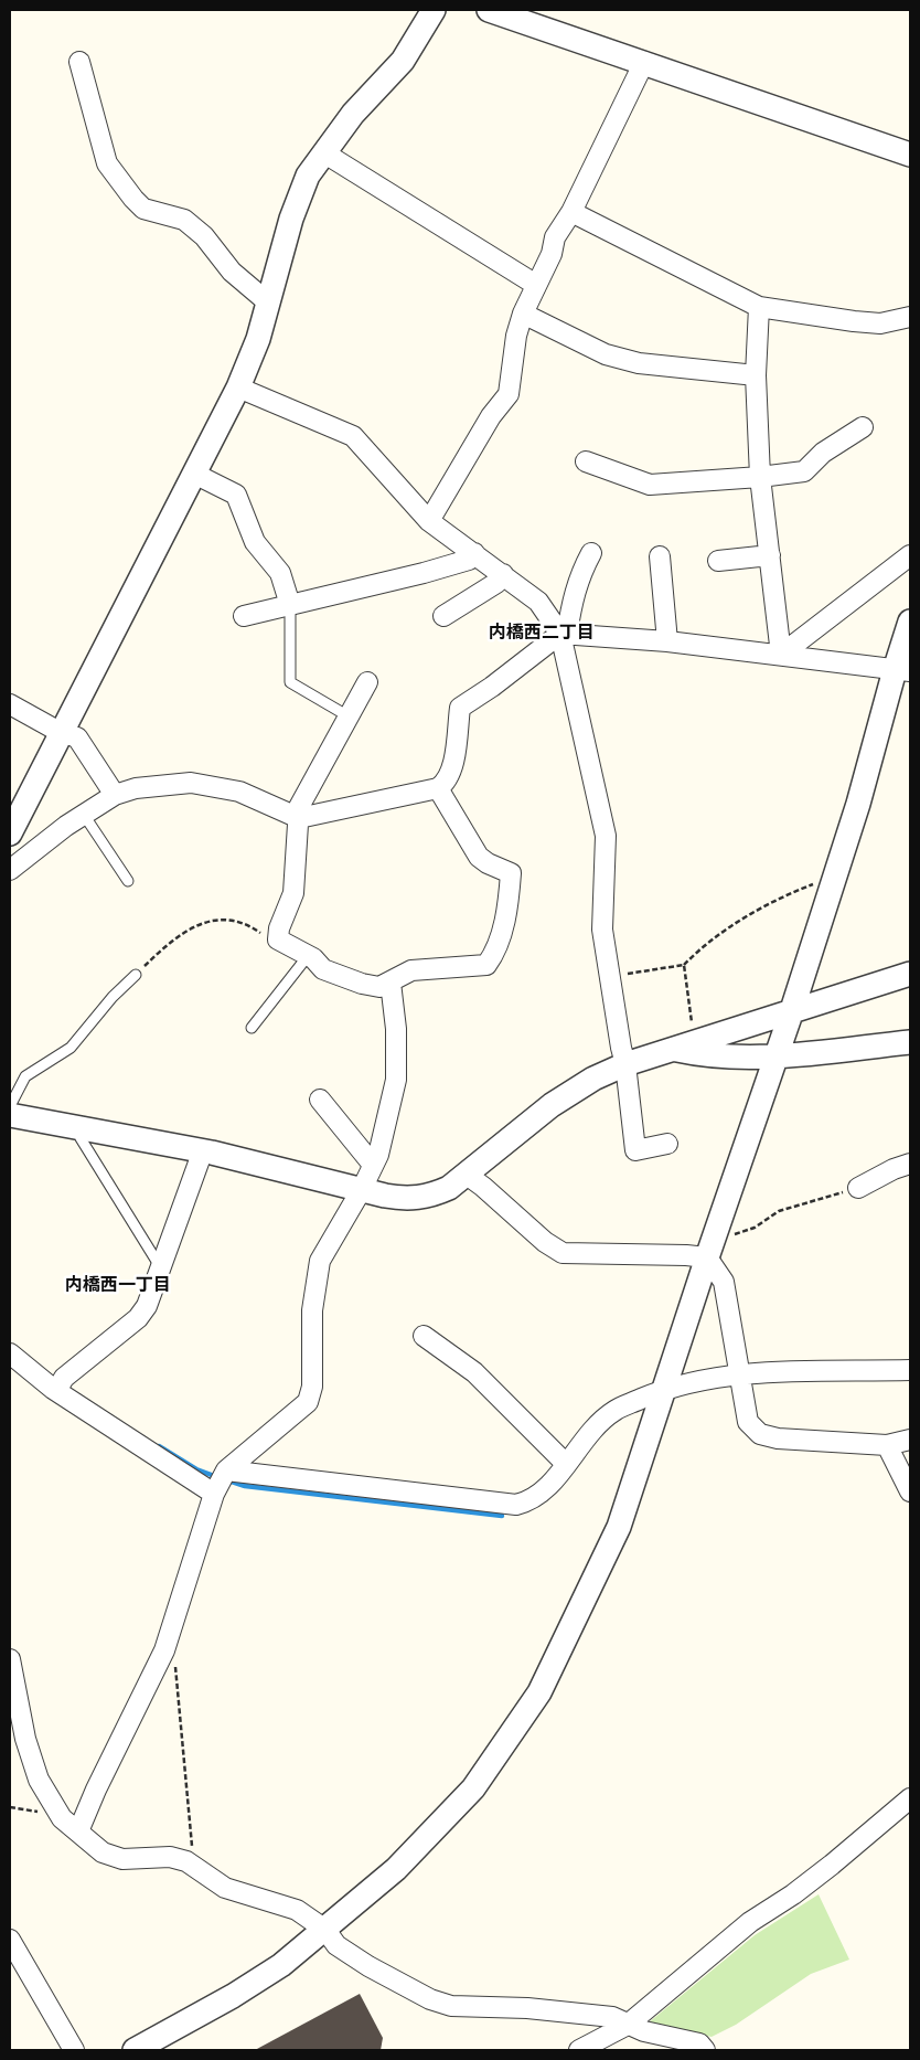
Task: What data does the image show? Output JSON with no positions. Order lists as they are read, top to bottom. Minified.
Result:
{"districts":["内橋西二丁目","内橋西一丁目"]}
